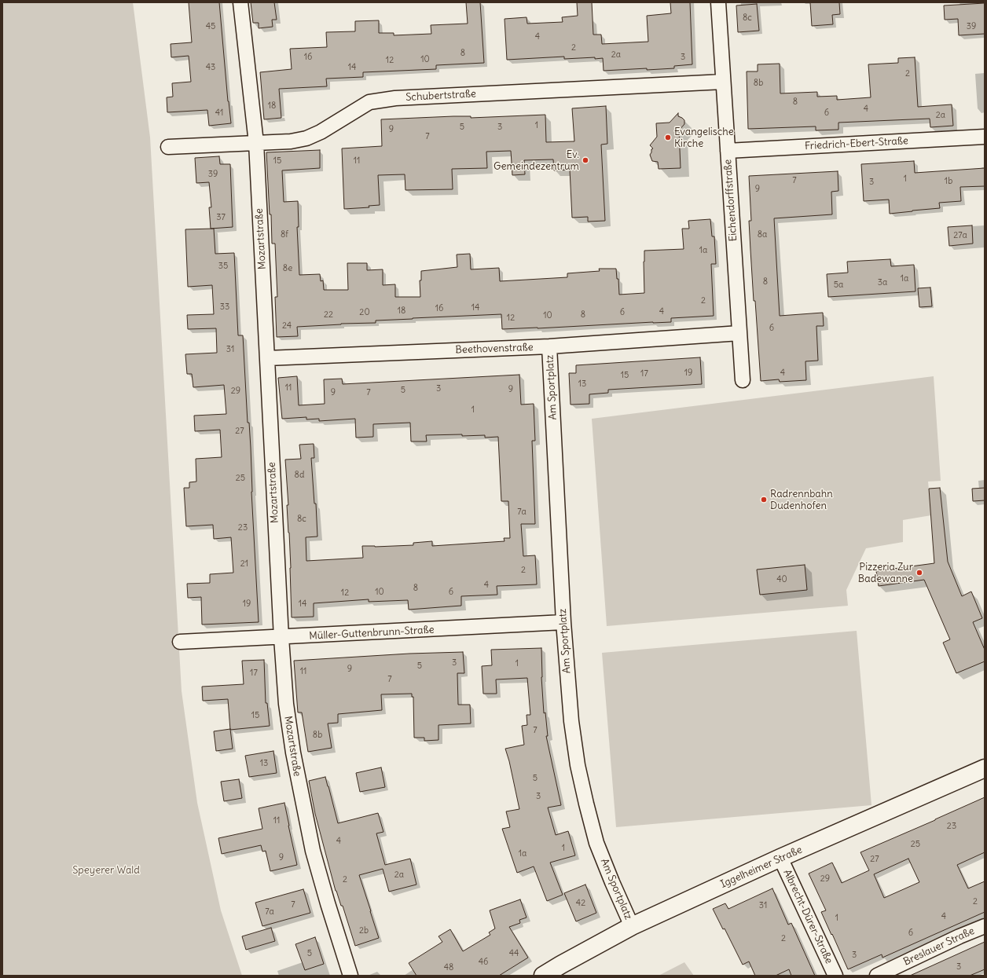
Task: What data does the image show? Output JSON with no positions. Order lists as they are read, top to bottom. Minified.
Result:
{"streets":{"street":["Schubertstraße","Friedrich-Ebert-Straße","Eichendorffstraße","Mozartstraße","Beethovenstraße","Am Sportplatz","Müller-Guttenbrunn-Straße","Iggelheimer Straße","Albrecht-Dürer-Straße","Breslauer Straße"]},"crossings":[["Schubertstraße","Eichendorffstraße"],["Schubertstraße","Mozartstraße"],["Friedrich-Ebert-Straße","Eichendorffstraße"],["Eichendorffstraße","Beethovenstraße"],["Mozartstraße","Beethovenstraße"],["Mozartstraße","Müller-Guttenbrunn-Straße"],["Beethovenstraße","Am Sportplatz"],["Am Sportplatz","Müller-Guttenbrunn-Straße"],["Am Sportplatz","Iggelheimer Straße"],["Iggelheimer Straße","Albrecht-Dürer-Straße"]],"parks":["Speyerer Wald"],"places":["Evangelische Kirche","Ev. Gemeindezentrum","Radrennbahn Dudenhofen","Pizzeria Zur Badewanne"],"house_numbers":["8c","45","39","4","2","8","2a","16","3","10","12","43","14","2","8b","8","18","4","41","6","2a","1","5","3","9","7","15","11","39","1","7","1b","3","9","37","8f","8a","27a","1a","35","8e","1a","8","3a","5a","2","33","14","16","18","4","20","6","22","8","10","12","24","6","31","19","4","17","15","13","11","3","9","5","29","9","7","1","27","8d","25","7a","8c","23","21","2","40","4","8","10","6","12","19","14","3","1","5","9","11","17","7","15","7","8b","13","5","3","11","23","4","25","1","1a","9","27","2a","29","2","2","42","7","31","7a","4","1","2b","6","2","5","44","3","46","3","48"]}
